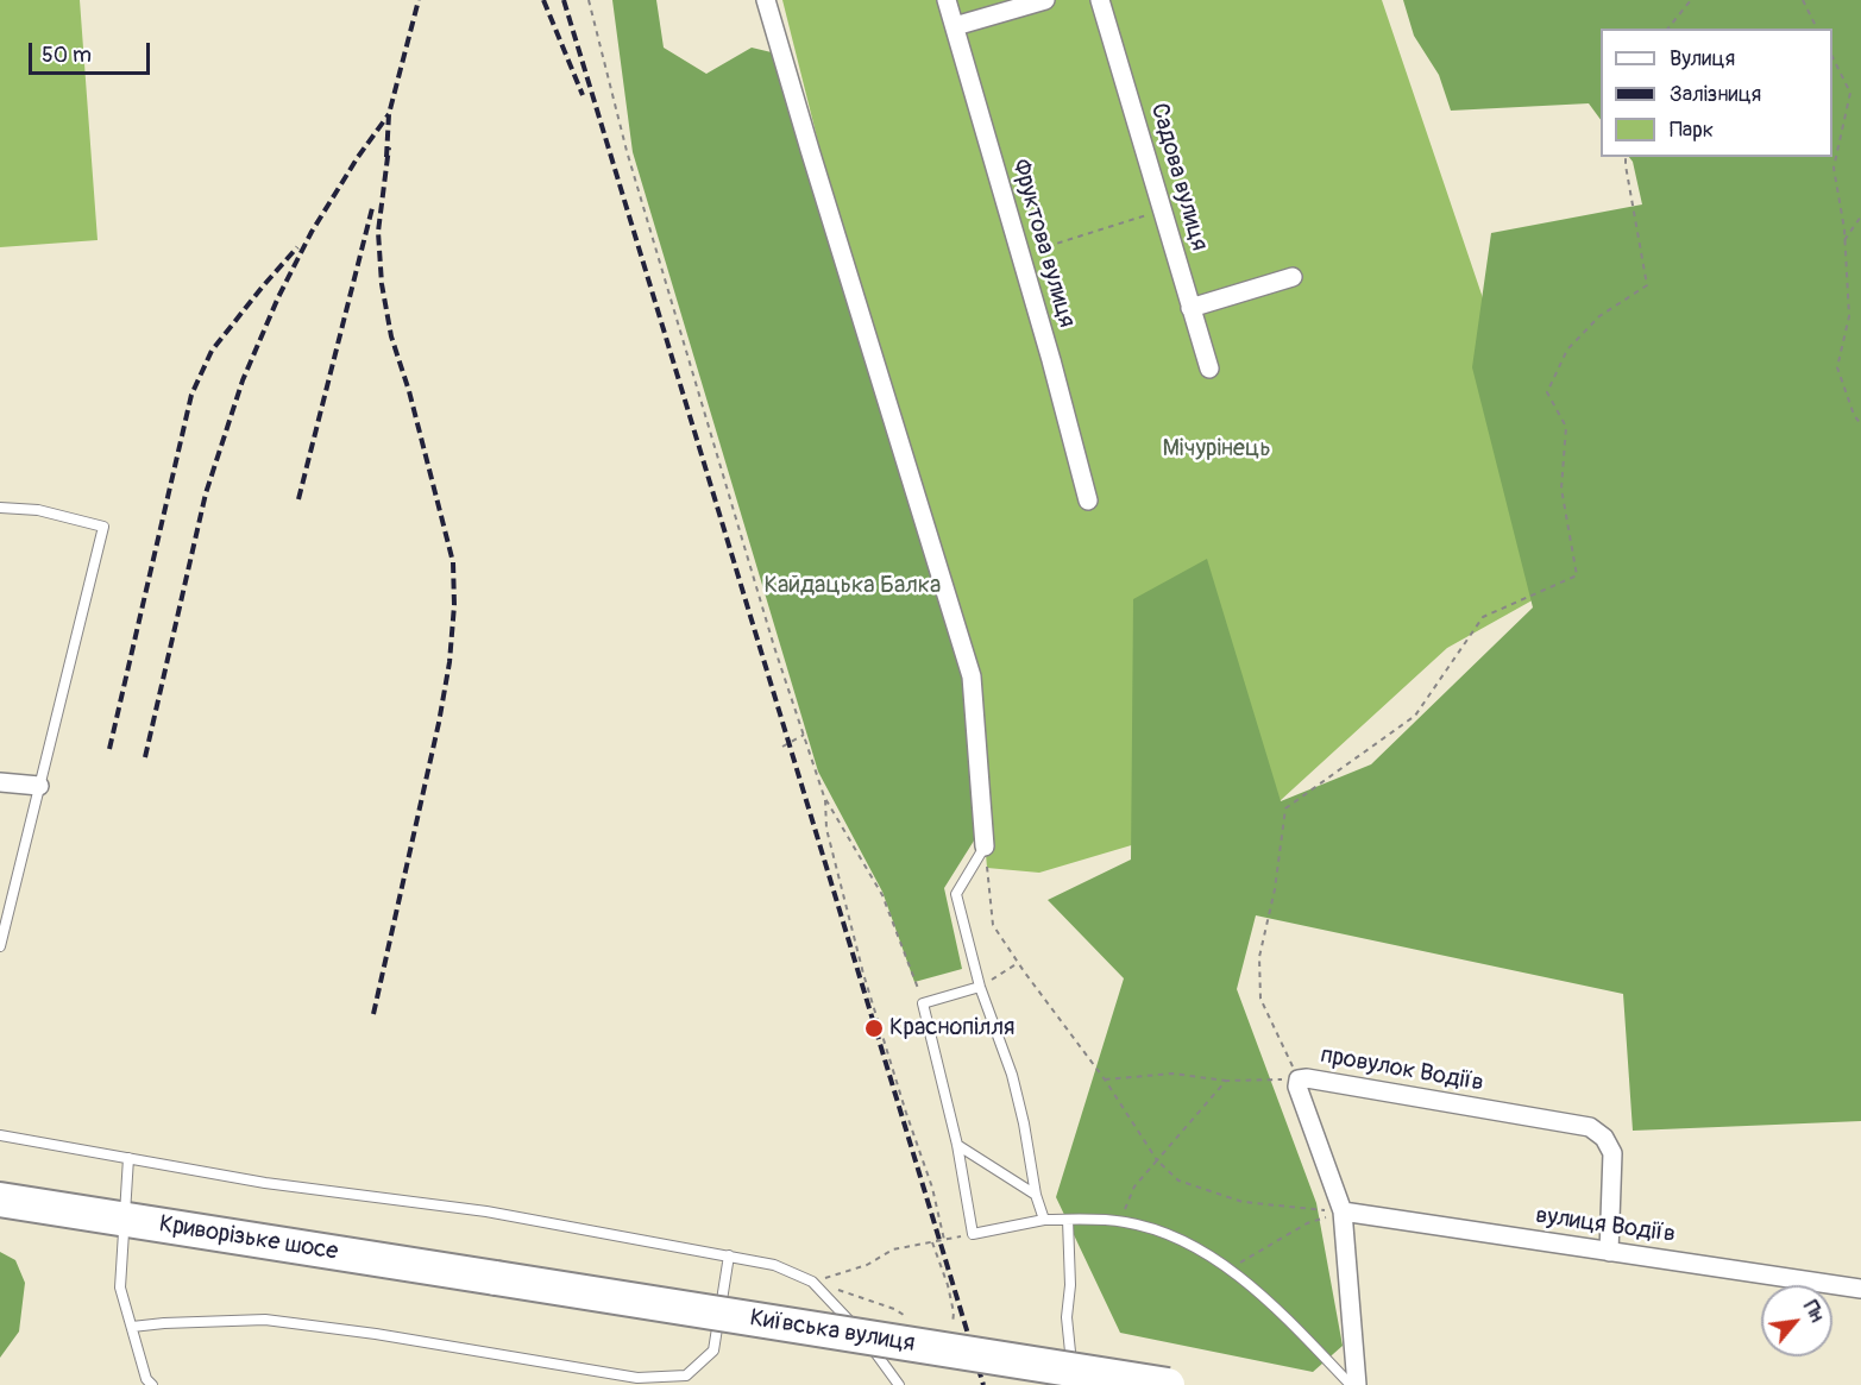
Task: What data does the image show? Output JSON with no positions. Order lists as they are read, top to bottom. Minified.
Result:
{"streets":{"highway":["Криворізьке шосе","Київська вулиця"],"street":["Садова вулиця","Фруктова вулиця","провулок Водіїв","вулиця Водіїв"]},"crossings":[["провулок Водіїв","вулиця Водіїв"],["Криворізьке шосе","Київська вулиця"]],"parks":["Мічурінець","Кайдацька Балка"],"places":["Краснопілля"],"legend":["Вулиця","Залізниця","Парк"],"scale_bar":"50 m","north":"top right"}
